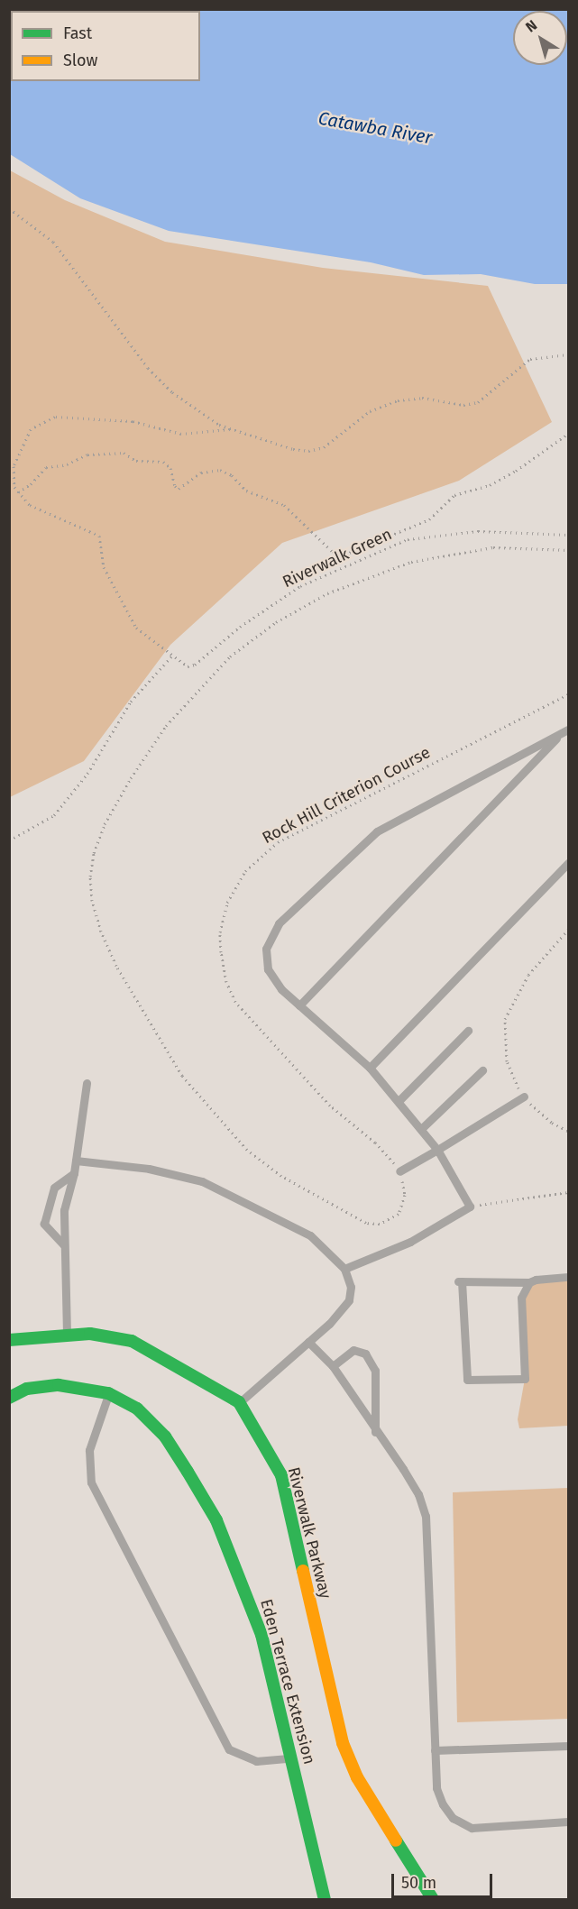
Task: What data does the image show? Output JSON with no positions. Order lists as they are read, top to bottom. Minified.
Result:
{"streets":{"street":["Riverwalk Parkway","Eden Terrace Extension"],"path":["Riverwalk Green","Rock Hill Criterion Course"]},"water":["Catawba River"],"legend":["Fast","Slow"],"scale_bar":"50 m","north":"top left"}
